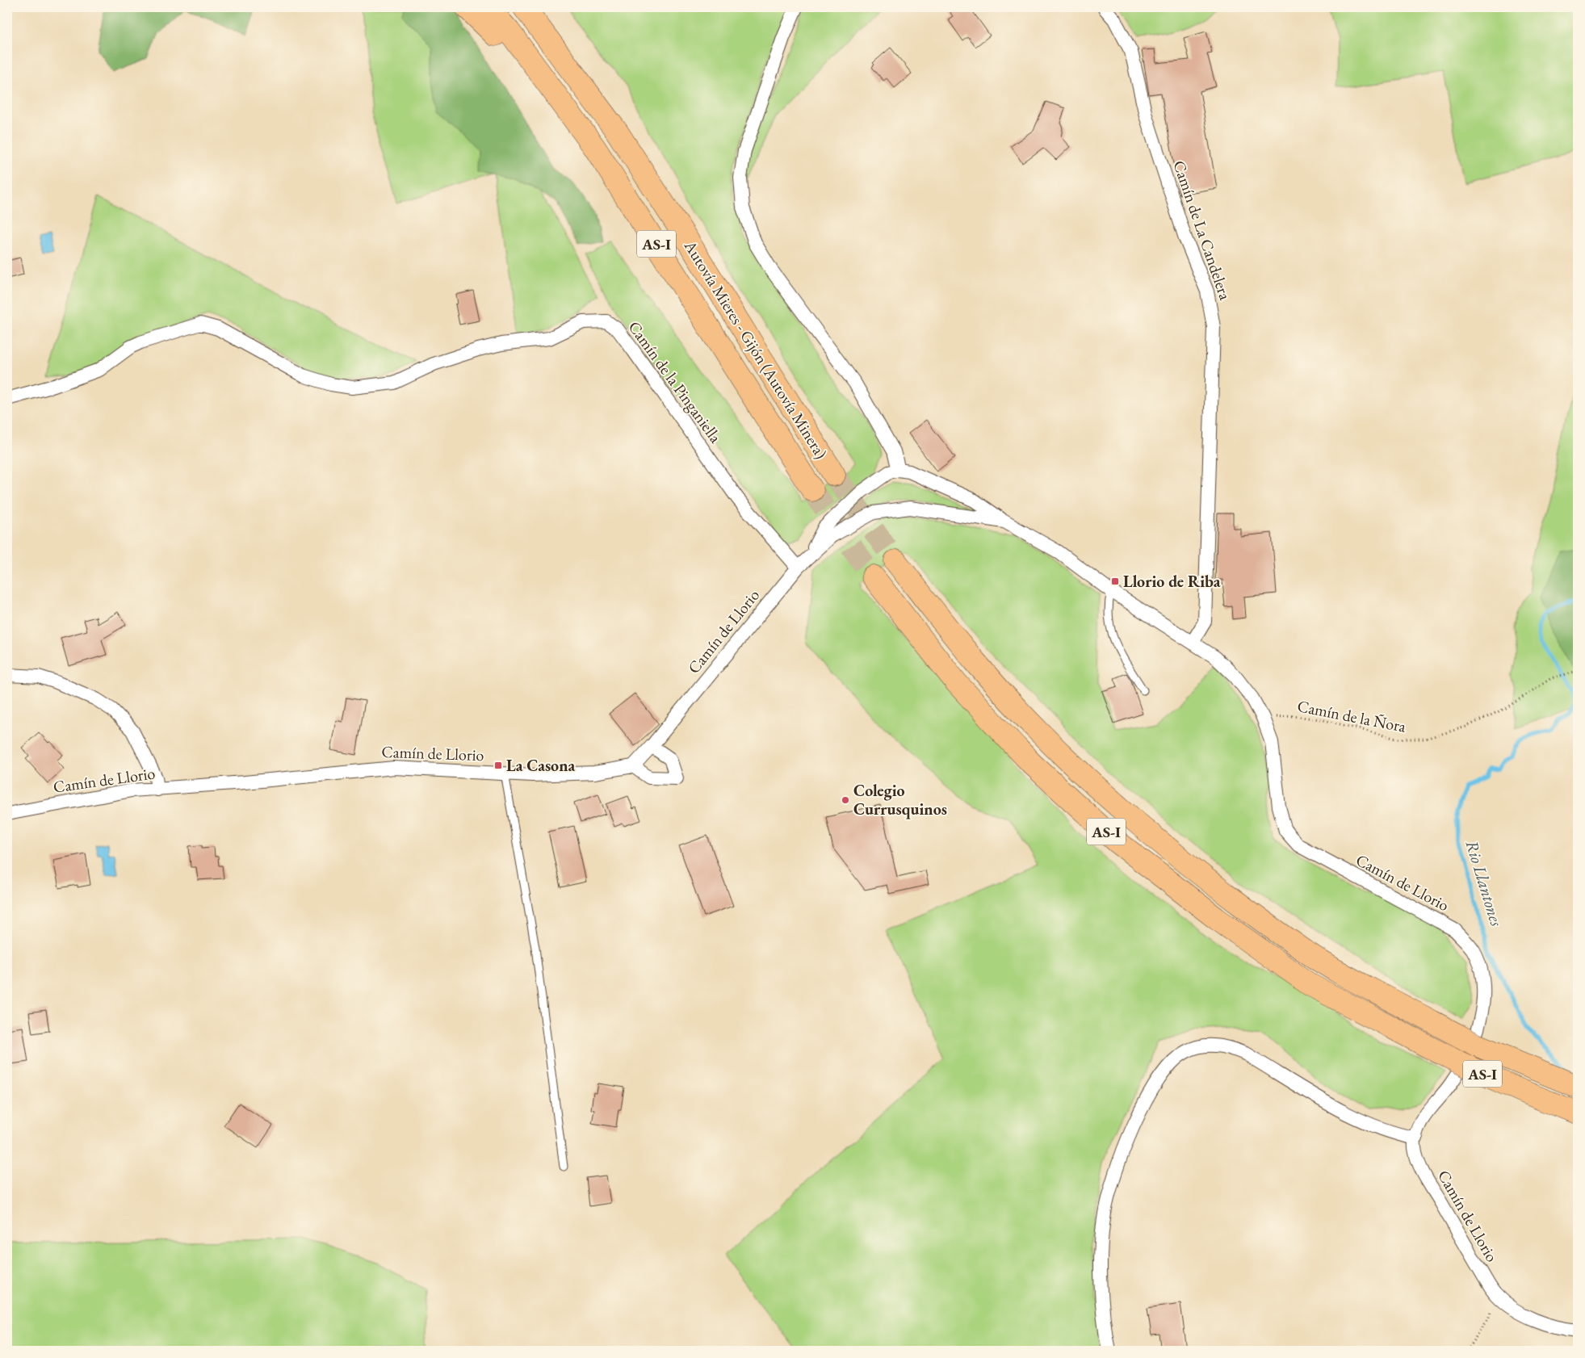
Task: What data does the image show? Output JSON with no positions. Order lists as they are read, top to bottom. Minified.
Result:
{"streets":{"highway":["AS-I","Autovía Mieres - Gijón (Autovía Minera)"],"street":["Camín de La Candelera","Camín de la Pinganiella","Camín de Llorio"],"path":["Camín de la Ñora"]},"crossings":[["Camín de La Candelera","Camín de Llorio"],["Camín de la Pinganiella","Camín de Llorio"],["Camín de Llorio","Camín de la Ñora"]],"water":["Rio Llantones"],"places":{"transit":["Llorio de Riba","La Casona"],"other":["Colegio Currusquinos"]}}
